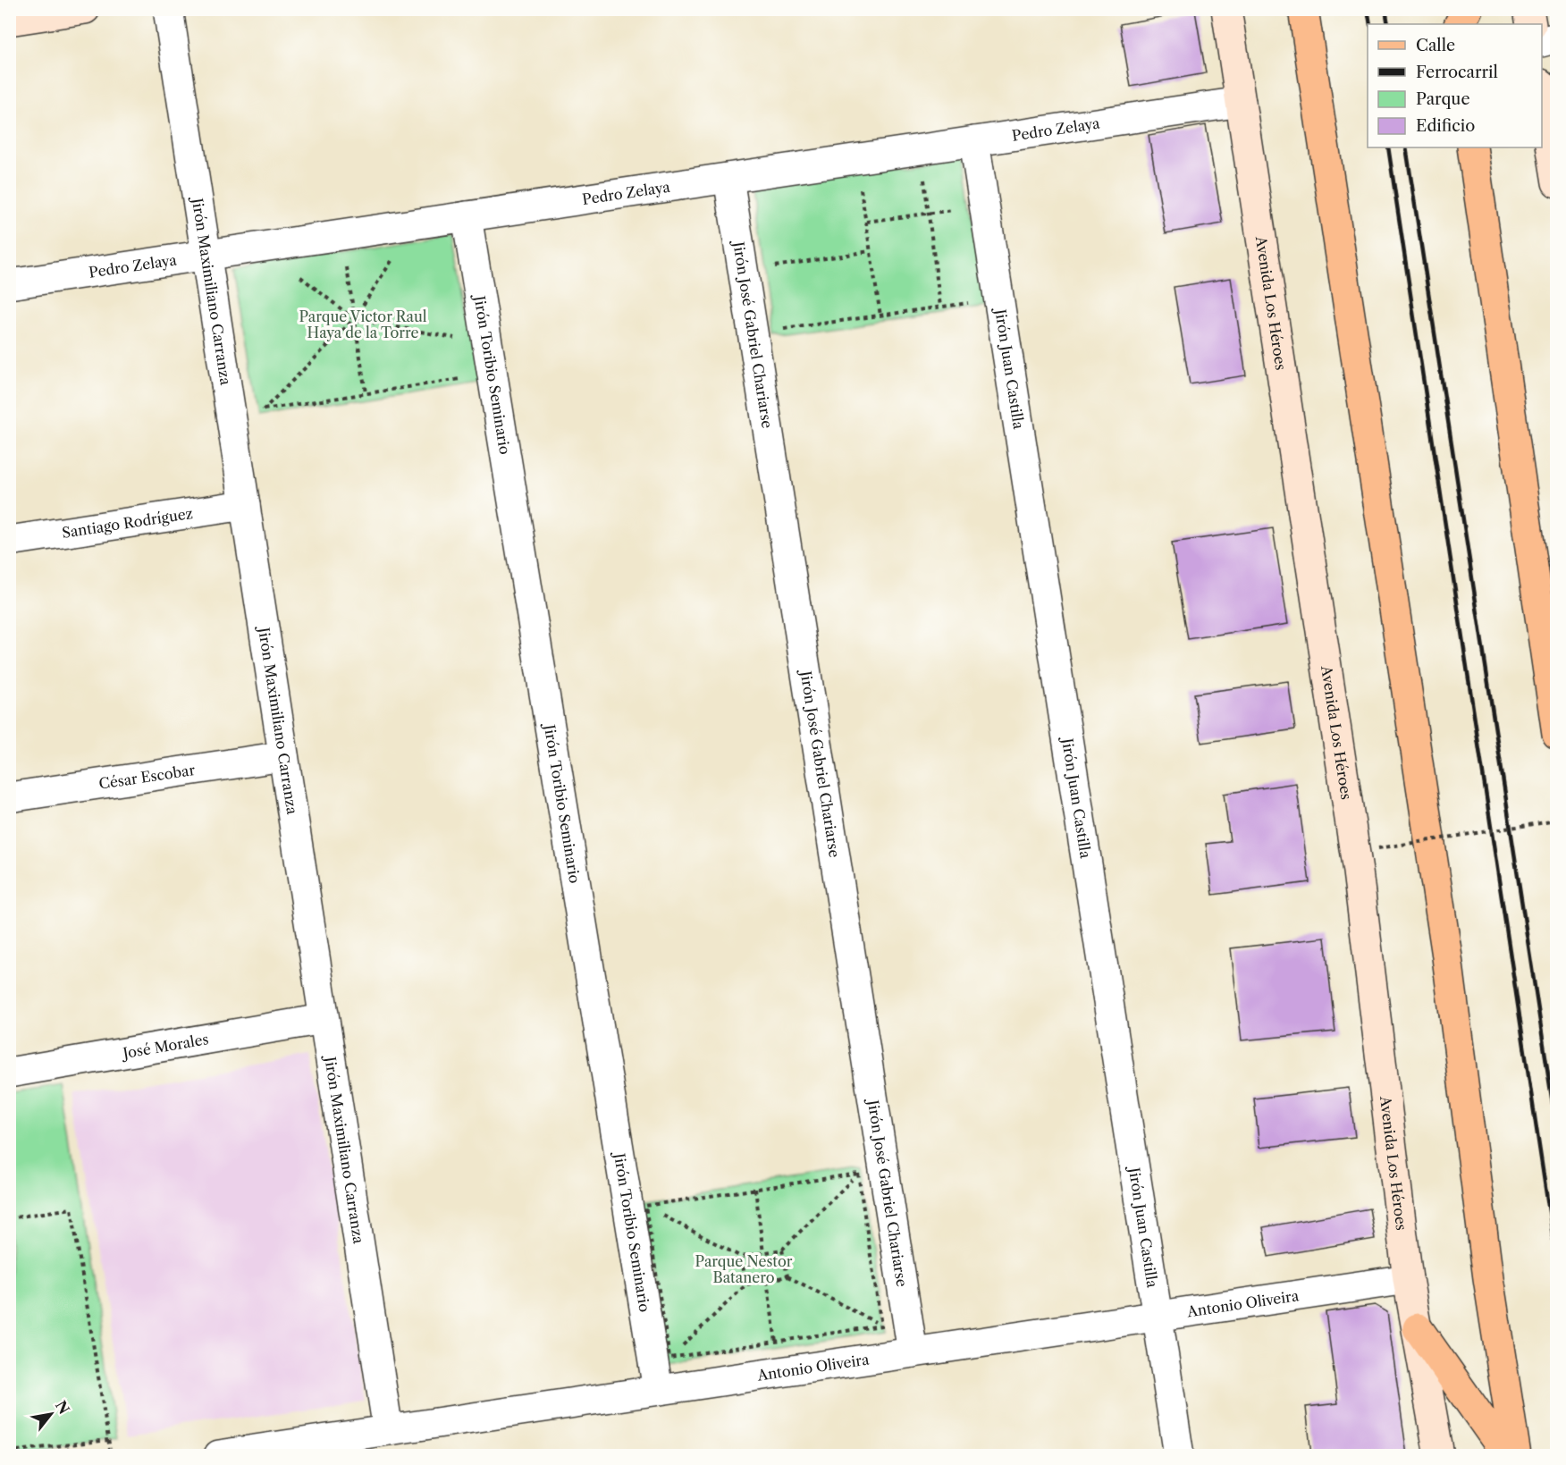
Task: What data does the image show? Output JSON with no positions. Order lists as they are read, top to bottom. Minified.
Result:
{"streets":{"street":["Pedro Zelaya","Jirón Maximiliano Carranza","Avenida Los Héroes","Jirón José Gabriel Chariarse","Jirón Juan Castilla","Jirón Toribio Seminario","Santiago Rodríguez","César Escobar","José Morales","Antonio Oliveira"]},"crossings":[["Pedro Zelaya","Jirón Maximiliano Carranza"],["Pedro Zelaya","Avenida Los Héroes"],["Pedro Zelaya","Jirón José Gabriel Chariarse"],["Pedro Zelaya","Jirón Juan Castilla"],["Pedro Zelaya","Jirón Toribio Seminario"],["Jirón Maximiliano Carranza","Santiago Rodríguez"],["Jirón Maximiliano Carranza","César Escobar"],["Jirón Maximiliano Carranza","José Morales"],["Jirón Maximiliano Carranza","Antonio Oliveira"],["Avenida Los Héroes","Antonio Oliveira"],["Jirón José Gabriel Chariarse","Antonio Oliveira"],["Jirón Juan Castilla","Antonio Oliveira"],["Jirón Toribio Seminario","Antonio Oliveira"]],"parks":["Parque Victor Raul Haya de la Torre","Parque Nestor Batanero"],"legend":["Calle","Ferrocarril","Parque","Edificio"],"north":"top right"}
